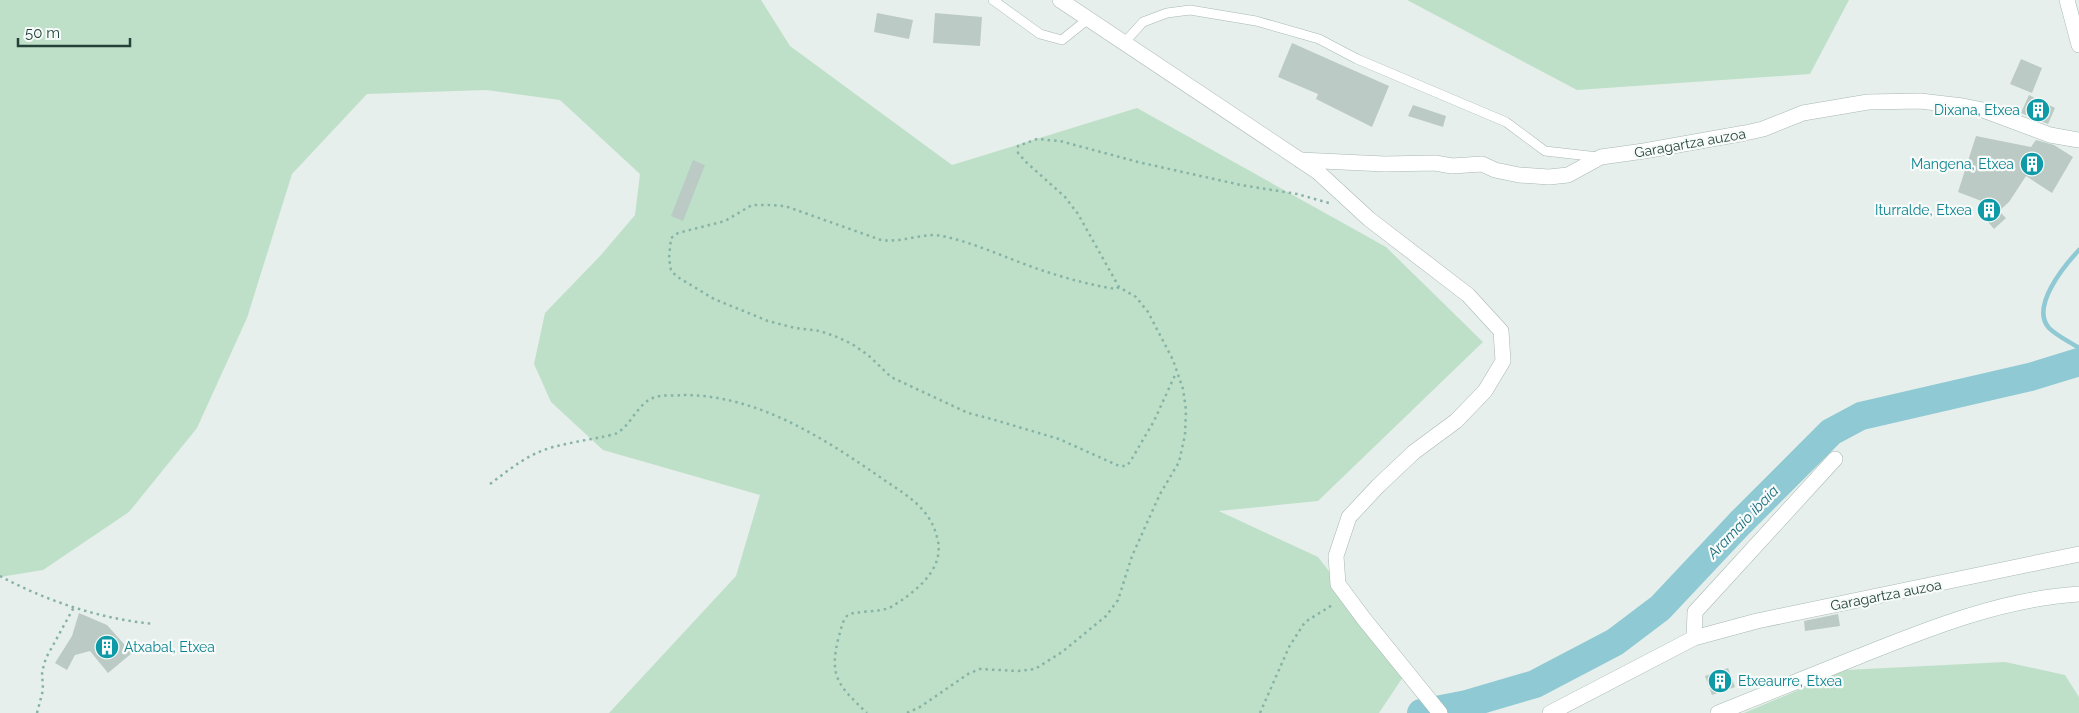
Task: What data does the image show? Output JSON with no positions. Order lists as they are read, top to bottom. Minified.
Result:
{"streets":{"street":["Garagartza auzoa"]},"water":["Aramaio ibaia"],"places":{"building":["Dixana, Etxea","Mangena, Etxea","Iturralde, Etxea","Atxabal, Etxea","Etxeaurre, Etxea"]},"scale_bar":"50 m"}
